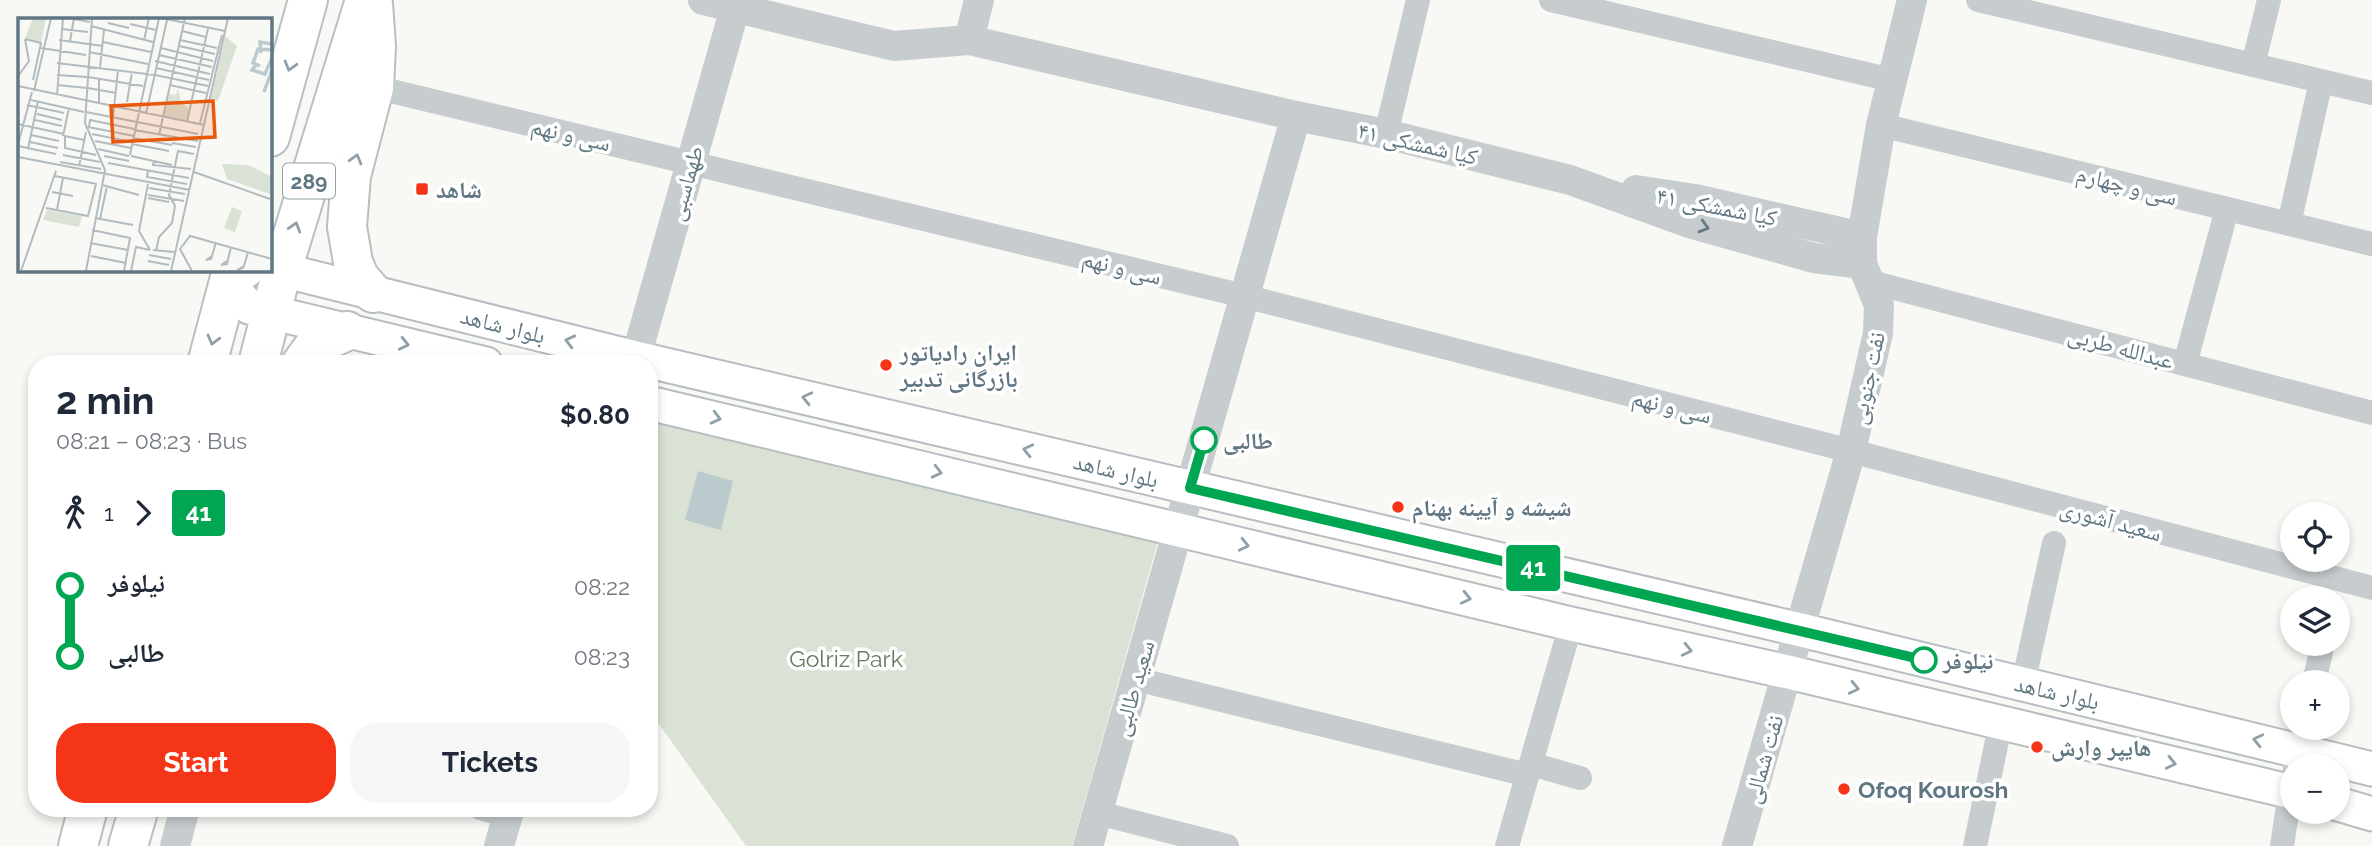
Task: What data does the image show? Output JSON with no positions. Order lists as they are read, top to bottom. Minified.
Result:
{"streets":{"main road":["289","بلوار شاهد"],"street":["سی و نهم","۴۱ کیا شمشکی","طهماسبی","سی و چهارم","کیا شمشکی ۴۱","عبدالله طربی","نفت جنوبی","سعید آشوری","سعید طالبی","نفت شمالی"]},"crossings":[["سی و نهم","طهماسبی"],["سی و نهم","نفت جنوبی"],["سی و نهم","سعید آشوری"],["۴۱ کیا شمشکی","طهماسبی"],["۴۱ کیا شمشکی","کیا شمشکی ۴۱"],["289","بلوار شاهد"],["سی و چهارم","نفت جنوبی"],["کیا شمشکی ۴۱","عبدالله طربی"],["کیا شمشکی ۴۱","نفت جنوبی"],["بلوار شاهد","نفت جنوبی"],["بلوار شاهد","سعید طالبی"],["بلوار شاهد","نفت شمالی"],["عبدالله طربی","نفت جنوبی"],["نفت جنوبی","سعید آشوری"],["نفت جنوبی","نفت شمالی"]],"parks":["Golriz Park"],"places":{"transit":["شاهد"],"other":["ایران رادیاتور بازرگانی تدبیر","طالبی","شیشه و آیینه بهنام","نیلوفر","هایپر وارش","Ofoq Kourosh"]},"lines":["bus line 41"],"page":{"on_map":"41","heading":["2 min","08:21 – 08:23 · Bus","$0.80"],"legs":["1","41"],"map_buttons":["+","−"],"list":[{"name":"نیلوفر","value":"08:22"},{"name":"طالبی","value":"08:23"}],"buttons":["Start","Tickets"]}}
